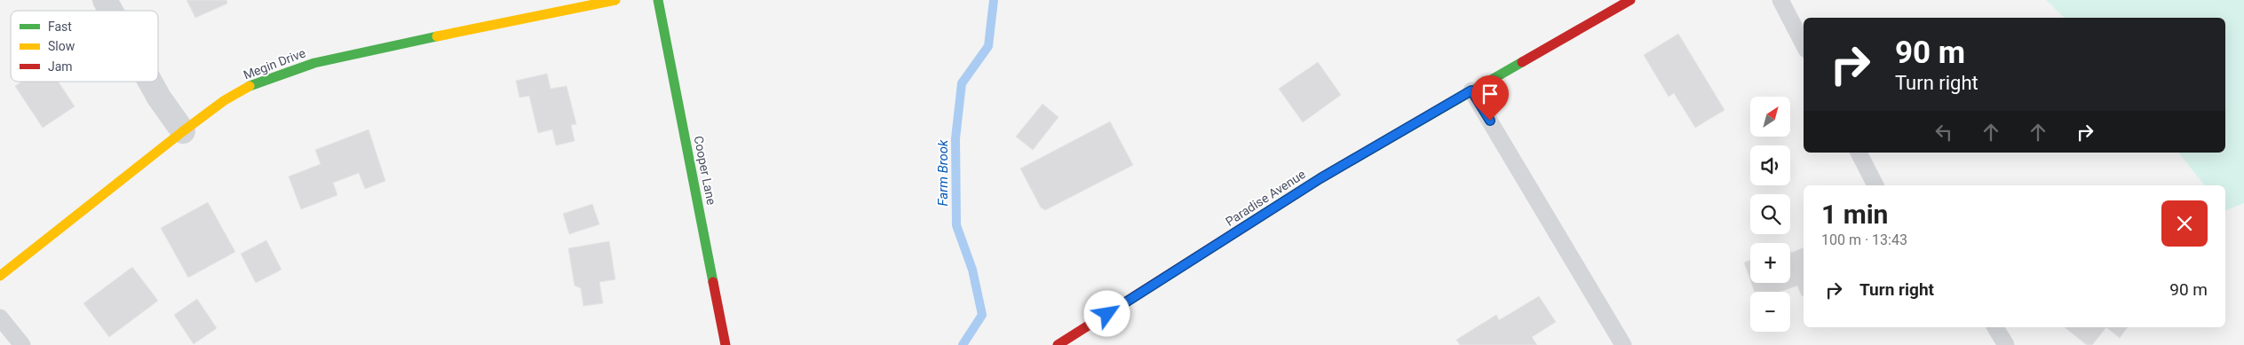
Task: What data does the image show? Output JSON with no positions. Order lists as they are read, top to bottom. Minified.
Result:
{"streets":{"street":["Megin Drive","Cooper Lane","Paradise Avenue"]},"water":["Farm Brook"],"legend":["Fast","Slow","Jam"],"north":"top right","page":{"turn":["90 m","Turn right"],"map_buttons":["+","−"],"heading":["1 min","100 m · 13:43"],"list":[{"name":"Turn right","value":"90 m"}]}}
